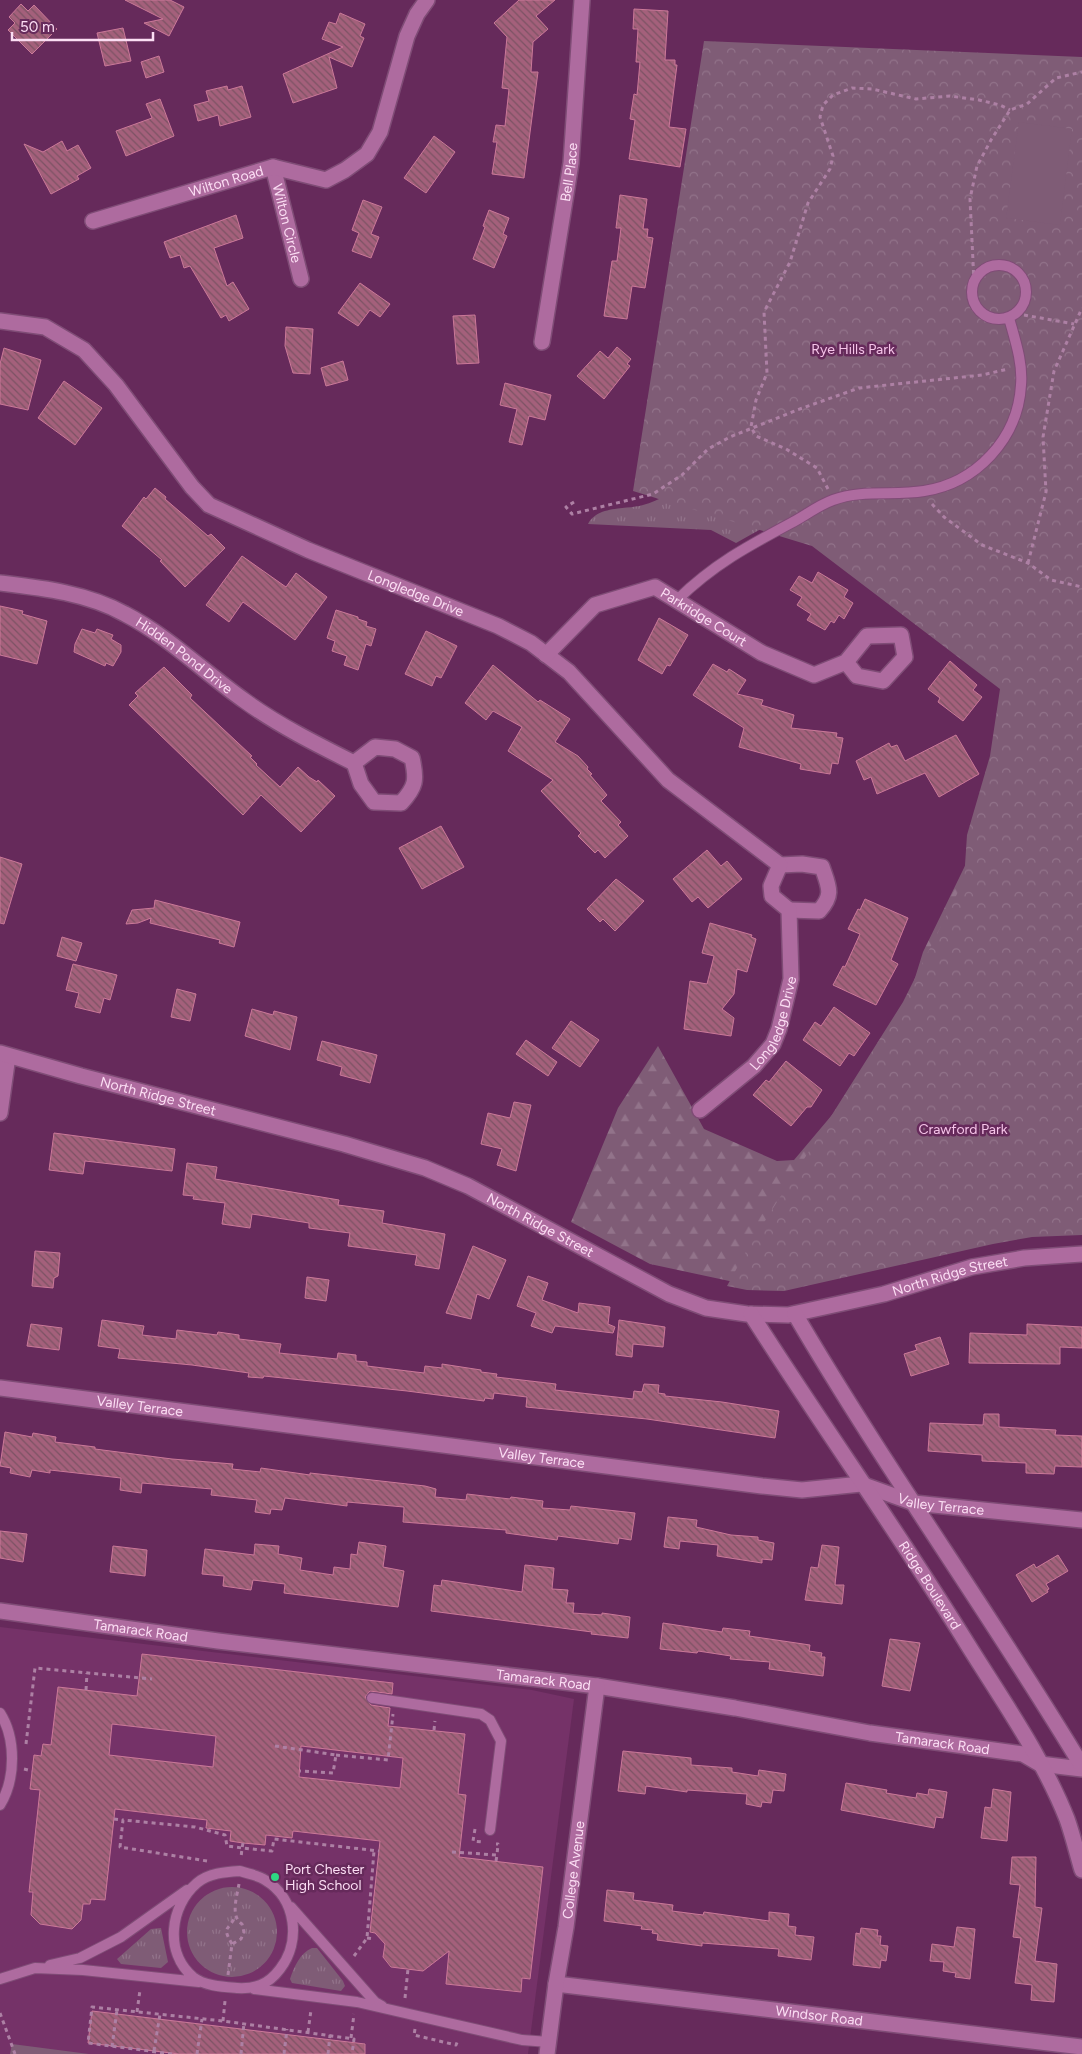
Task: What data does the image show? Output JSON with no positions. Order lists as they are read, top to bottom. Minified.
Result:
{"streets":{"street":["Bell Place","Wilton Road","Wilton Circle","Longledge Drive","Parkridge Court","Hidden Pond Drive","North Ridge Street","Valley Terrace","Ridge Boulevard","Tamarack Road","College Avenue","Windsor Road"]},"crossings":[["Wilton Road","Wilton Circle"],["Longledge Drive","Parkridge Court"],["North Ridge Street","Ridge Boulevard"],["Valley Terrace","Ridge Boulevard"],["Ridge Boulevard","Tamarack Road"],["Tamarack Road","College Avenue"],["College Avenue","Windsor Road"]],"parks":["Rye Hills Park","Crawford Park"],"places":["Port Chester High School"],"scale_bar":"50 m"}
